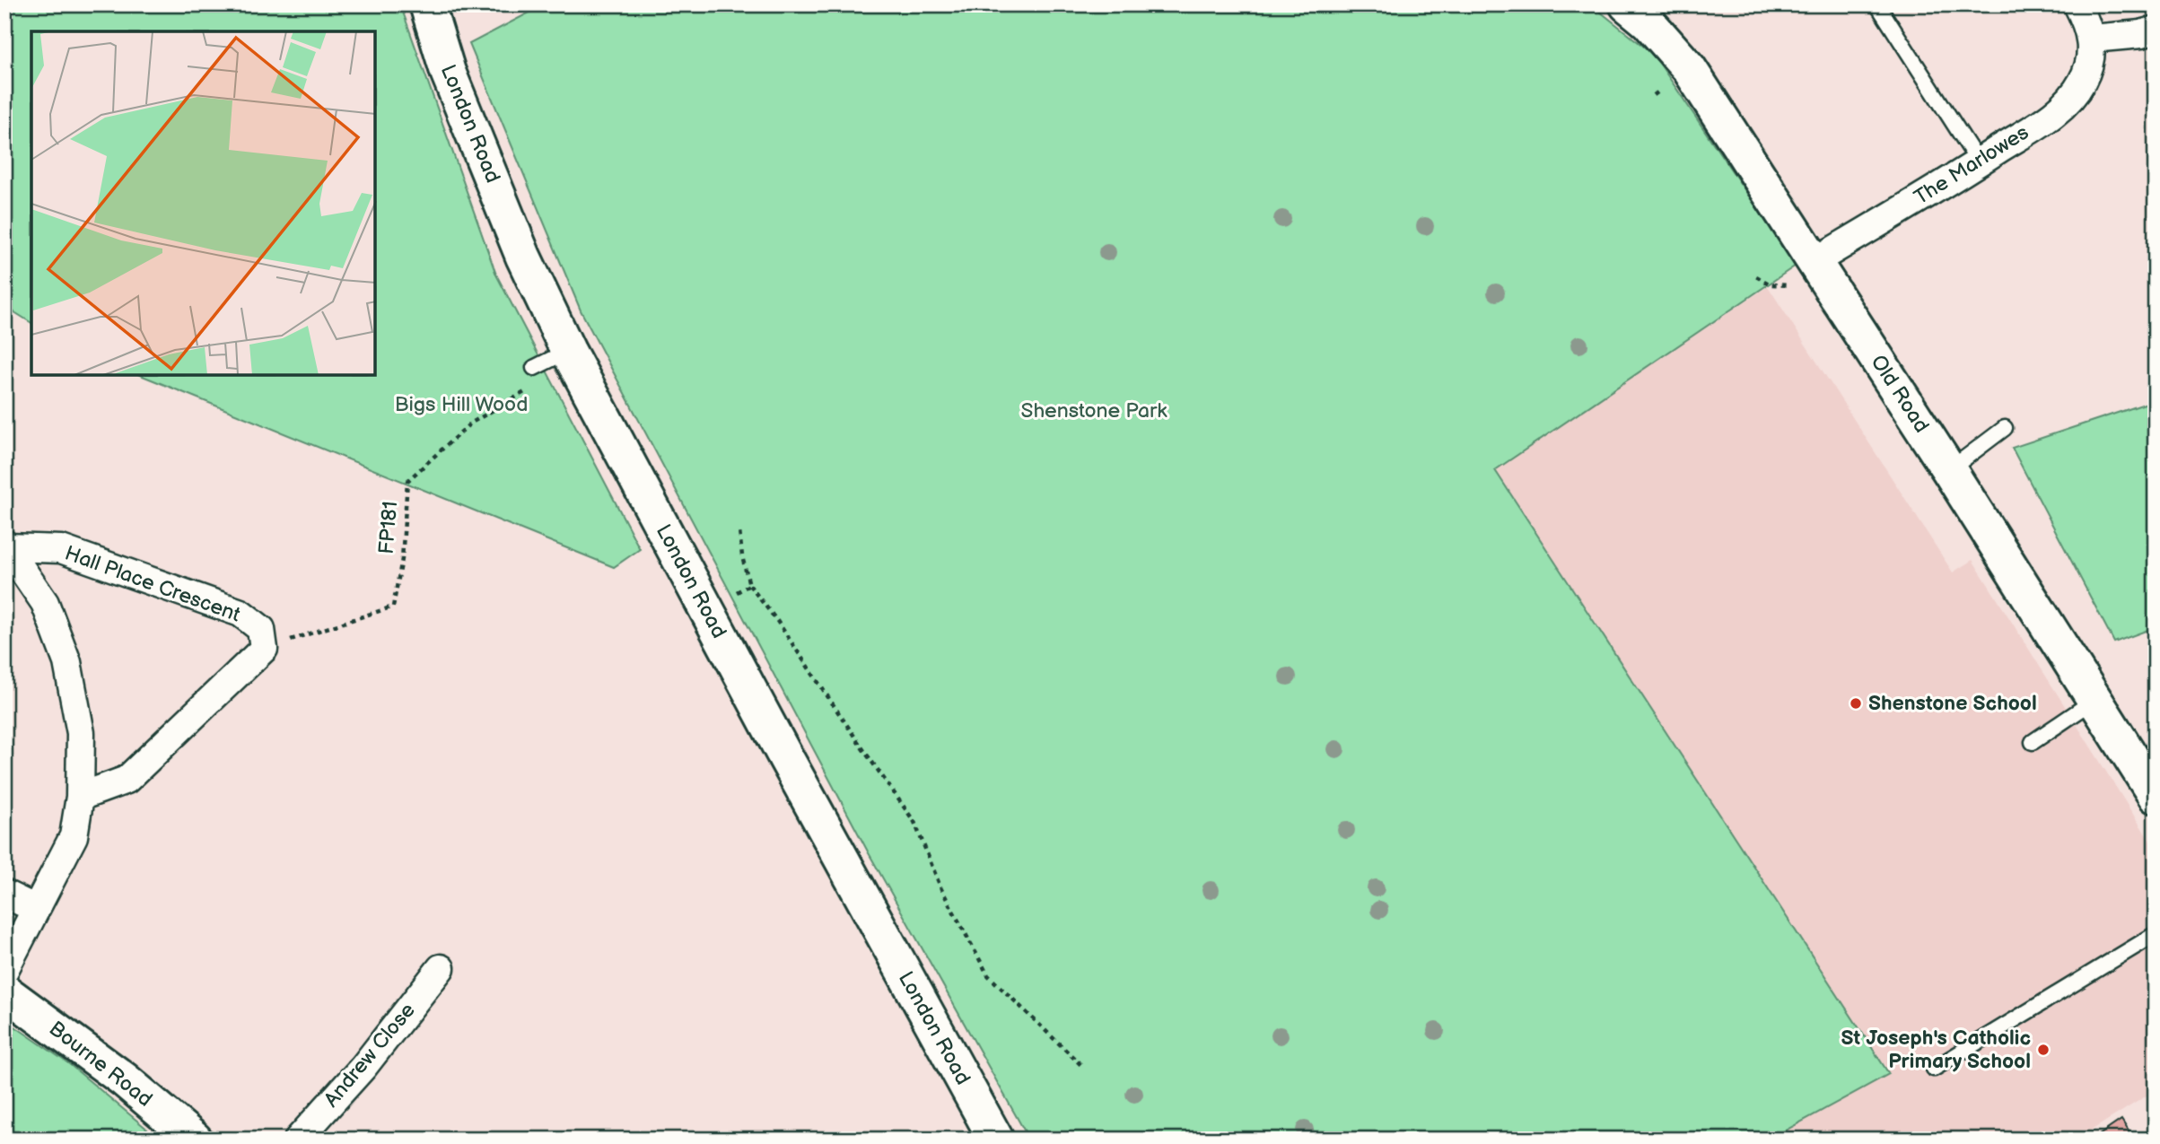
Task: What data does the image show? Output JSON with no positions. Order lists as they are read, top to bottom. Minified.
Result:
{"streets":{"main road":["London Road","Old Road","Bourne Road"],"street":["The Marlowes","Hall Place Crescent","Andrew Close"],"path":["FP181"]},"crossings":[["London Road","FP181"],["The Marlowes","Old Road"],["FP181","Hall Place Crescent"]],"parks":["Bigs Hill Wood","Shenstone Park"],"places":["Shenstone School","St Joseph's Catholic Primary School"]}
